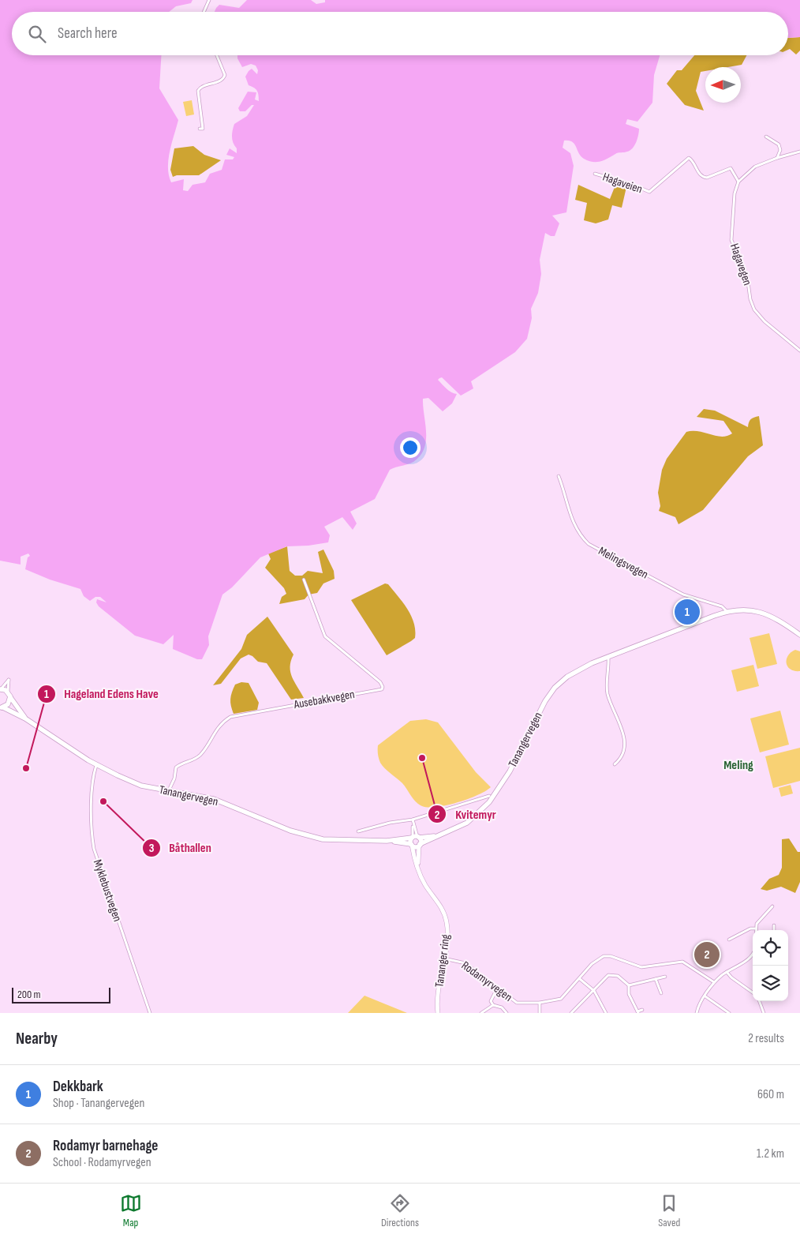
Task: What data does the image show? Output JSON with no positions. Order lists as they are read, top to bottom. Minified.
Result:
{"streets":{"main road":["Tanangervegen","Tananger ring"],"street":["Hagaveien","Hagavegen","Melingsvegen","Ausebakkvegen","Myklebustvegen","Rodamyrvegen"]},"crossings":[["Hagaveien","Hagavegen"],["Melingsvegen","Tanangervegen"],["Ausebakkvegen","Tanangervegen"],["Tanangervegen","Myklebustvegen"],["Tanangervegen","Tananger ring"],["Tananger ring","Rodamyrvegen"]],"districts":["Meling"],"places":["Kvitemyr","Hageland Edens Have","Båthallen"],"scale_bar":"200 m","north":"left","page":{"search":"Search here","pins":["1","2"],"scale":"200 m","heading":["Nearby","2 results"],"list":[{"mark":"1","name":"Dekkbark","note":"Shop · Tanangervegen","value":"660 m"},{"mark":"2","name":"Rodamyr barnehage","note":"School · Rodamyrvegen","value":"1.2 km"}],"nav":["Map","Directions","Saved"]}}
